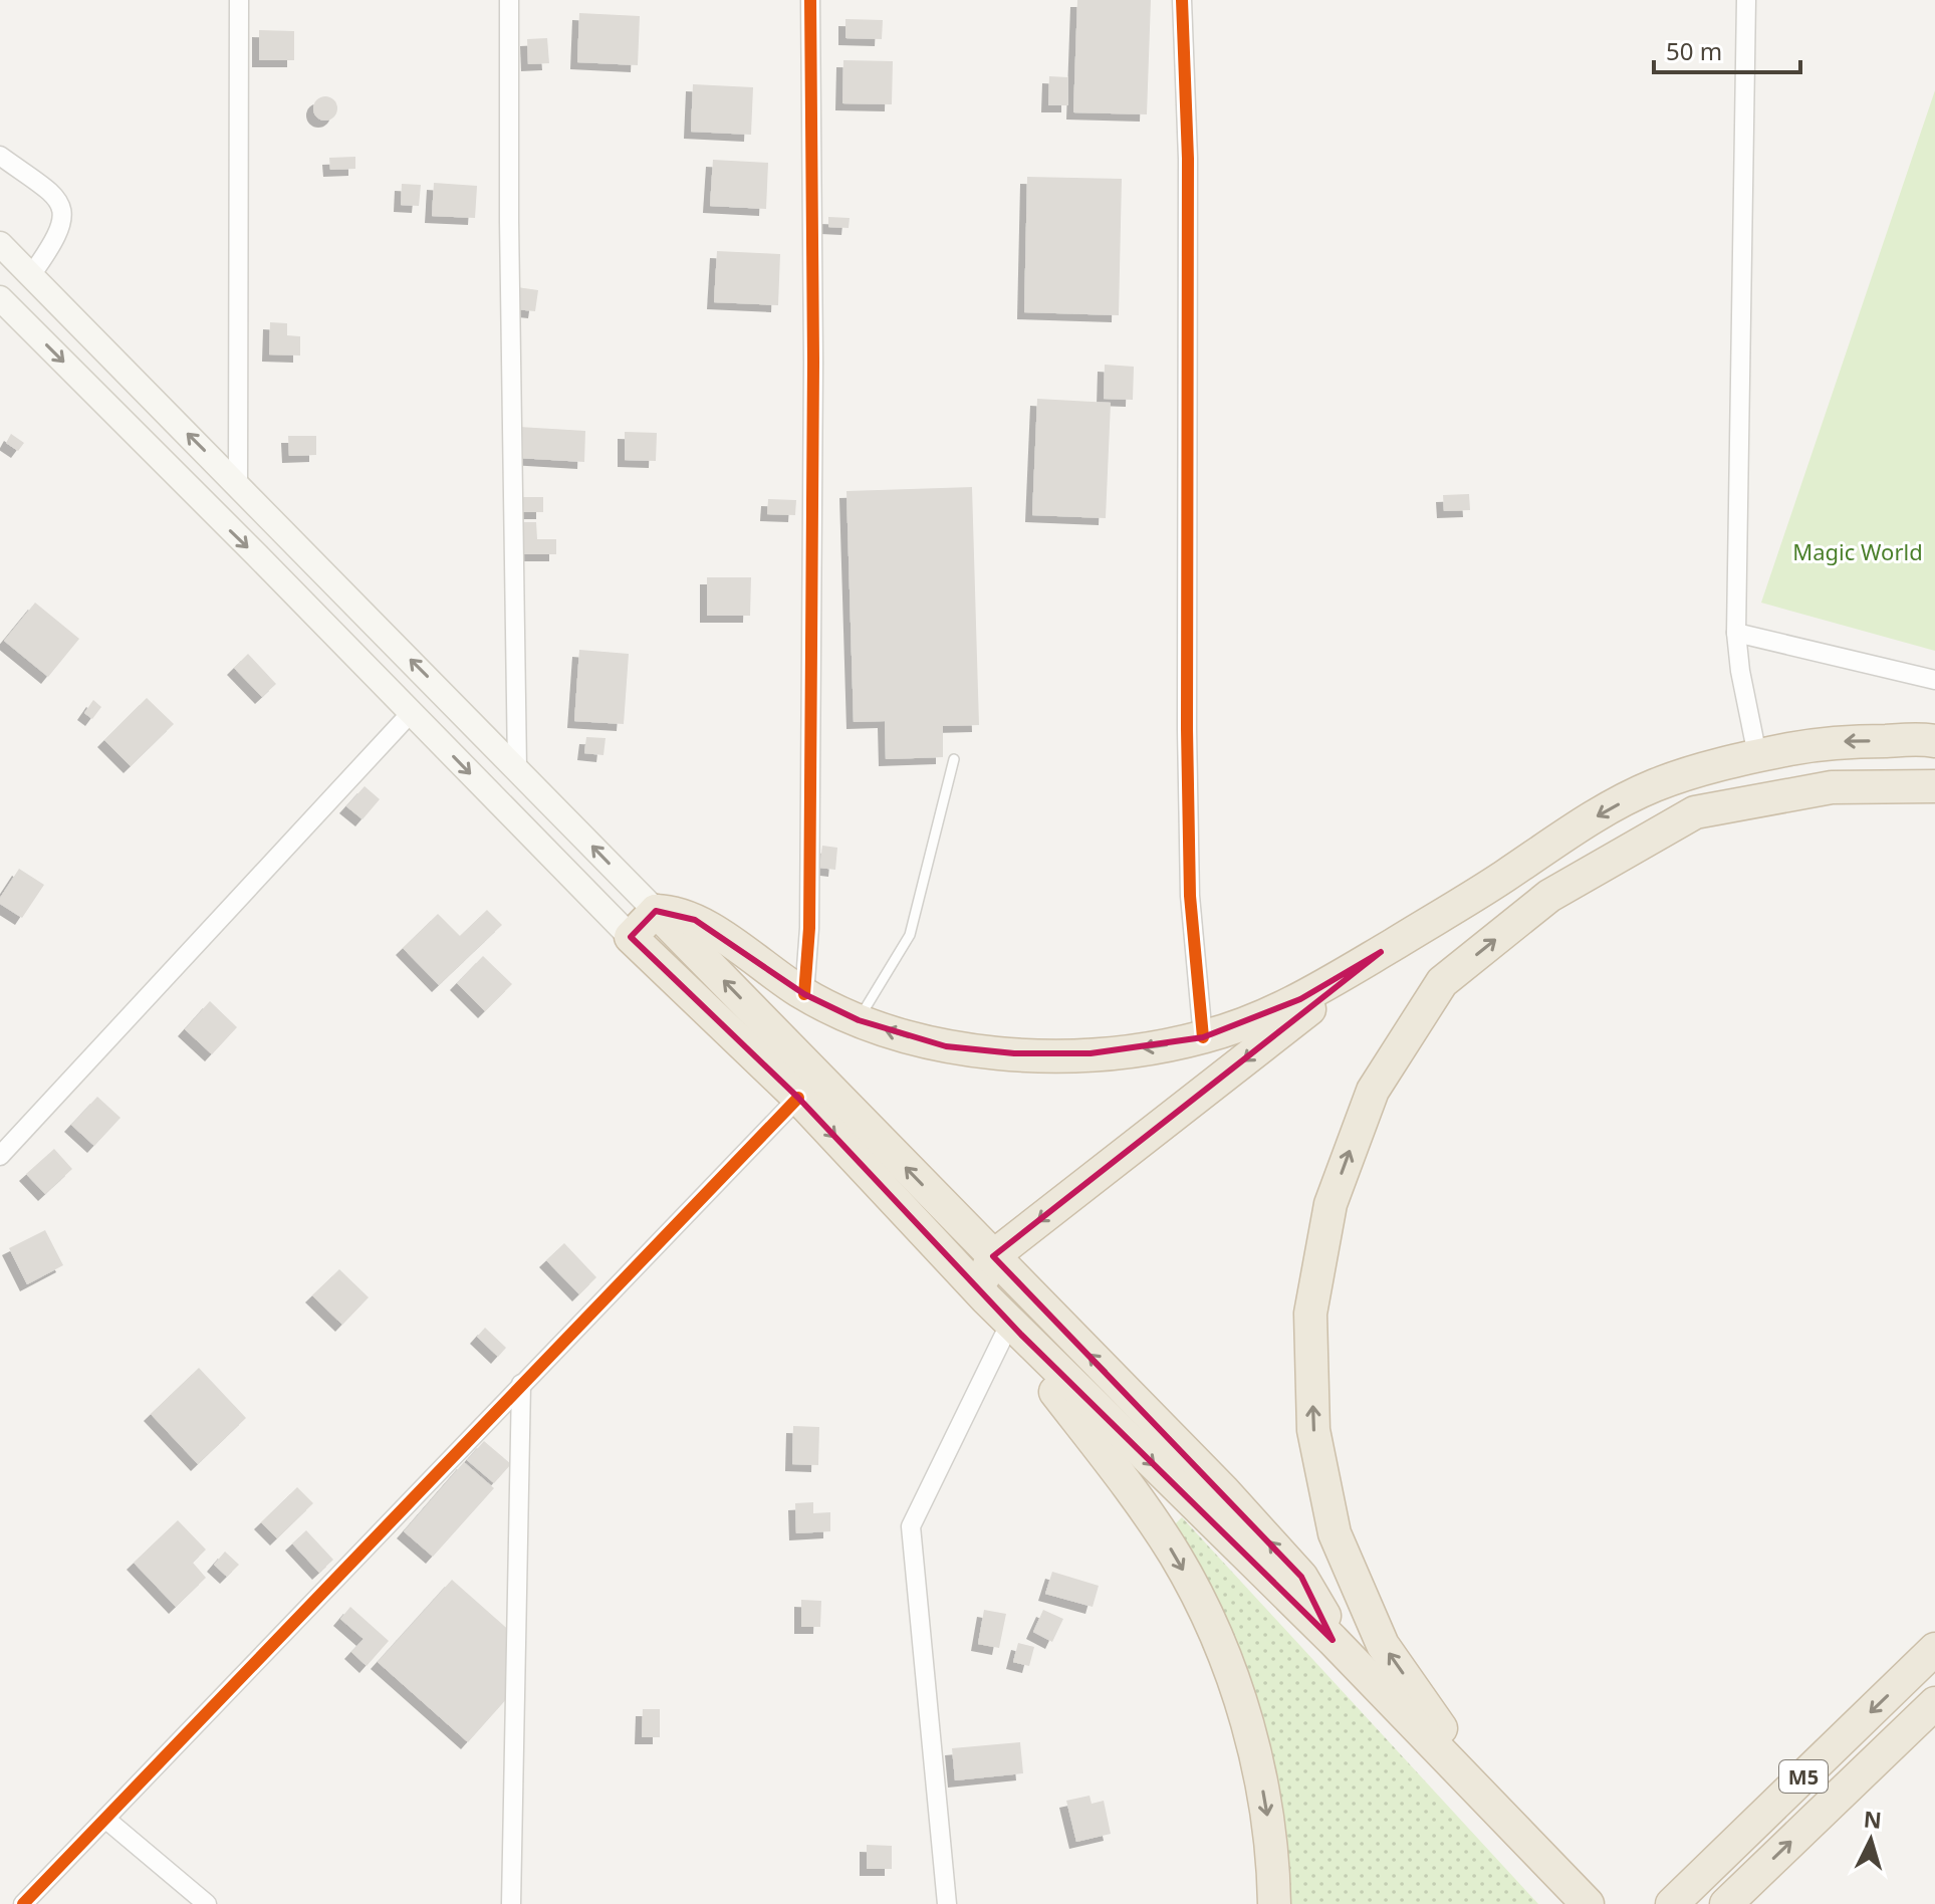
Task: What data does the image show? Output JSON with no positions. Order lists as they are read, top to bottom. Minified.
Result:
{"streets":{"highway":["M5"]},"parks":["Magic World"],"scale_bar":"50 m","north":"top"}
